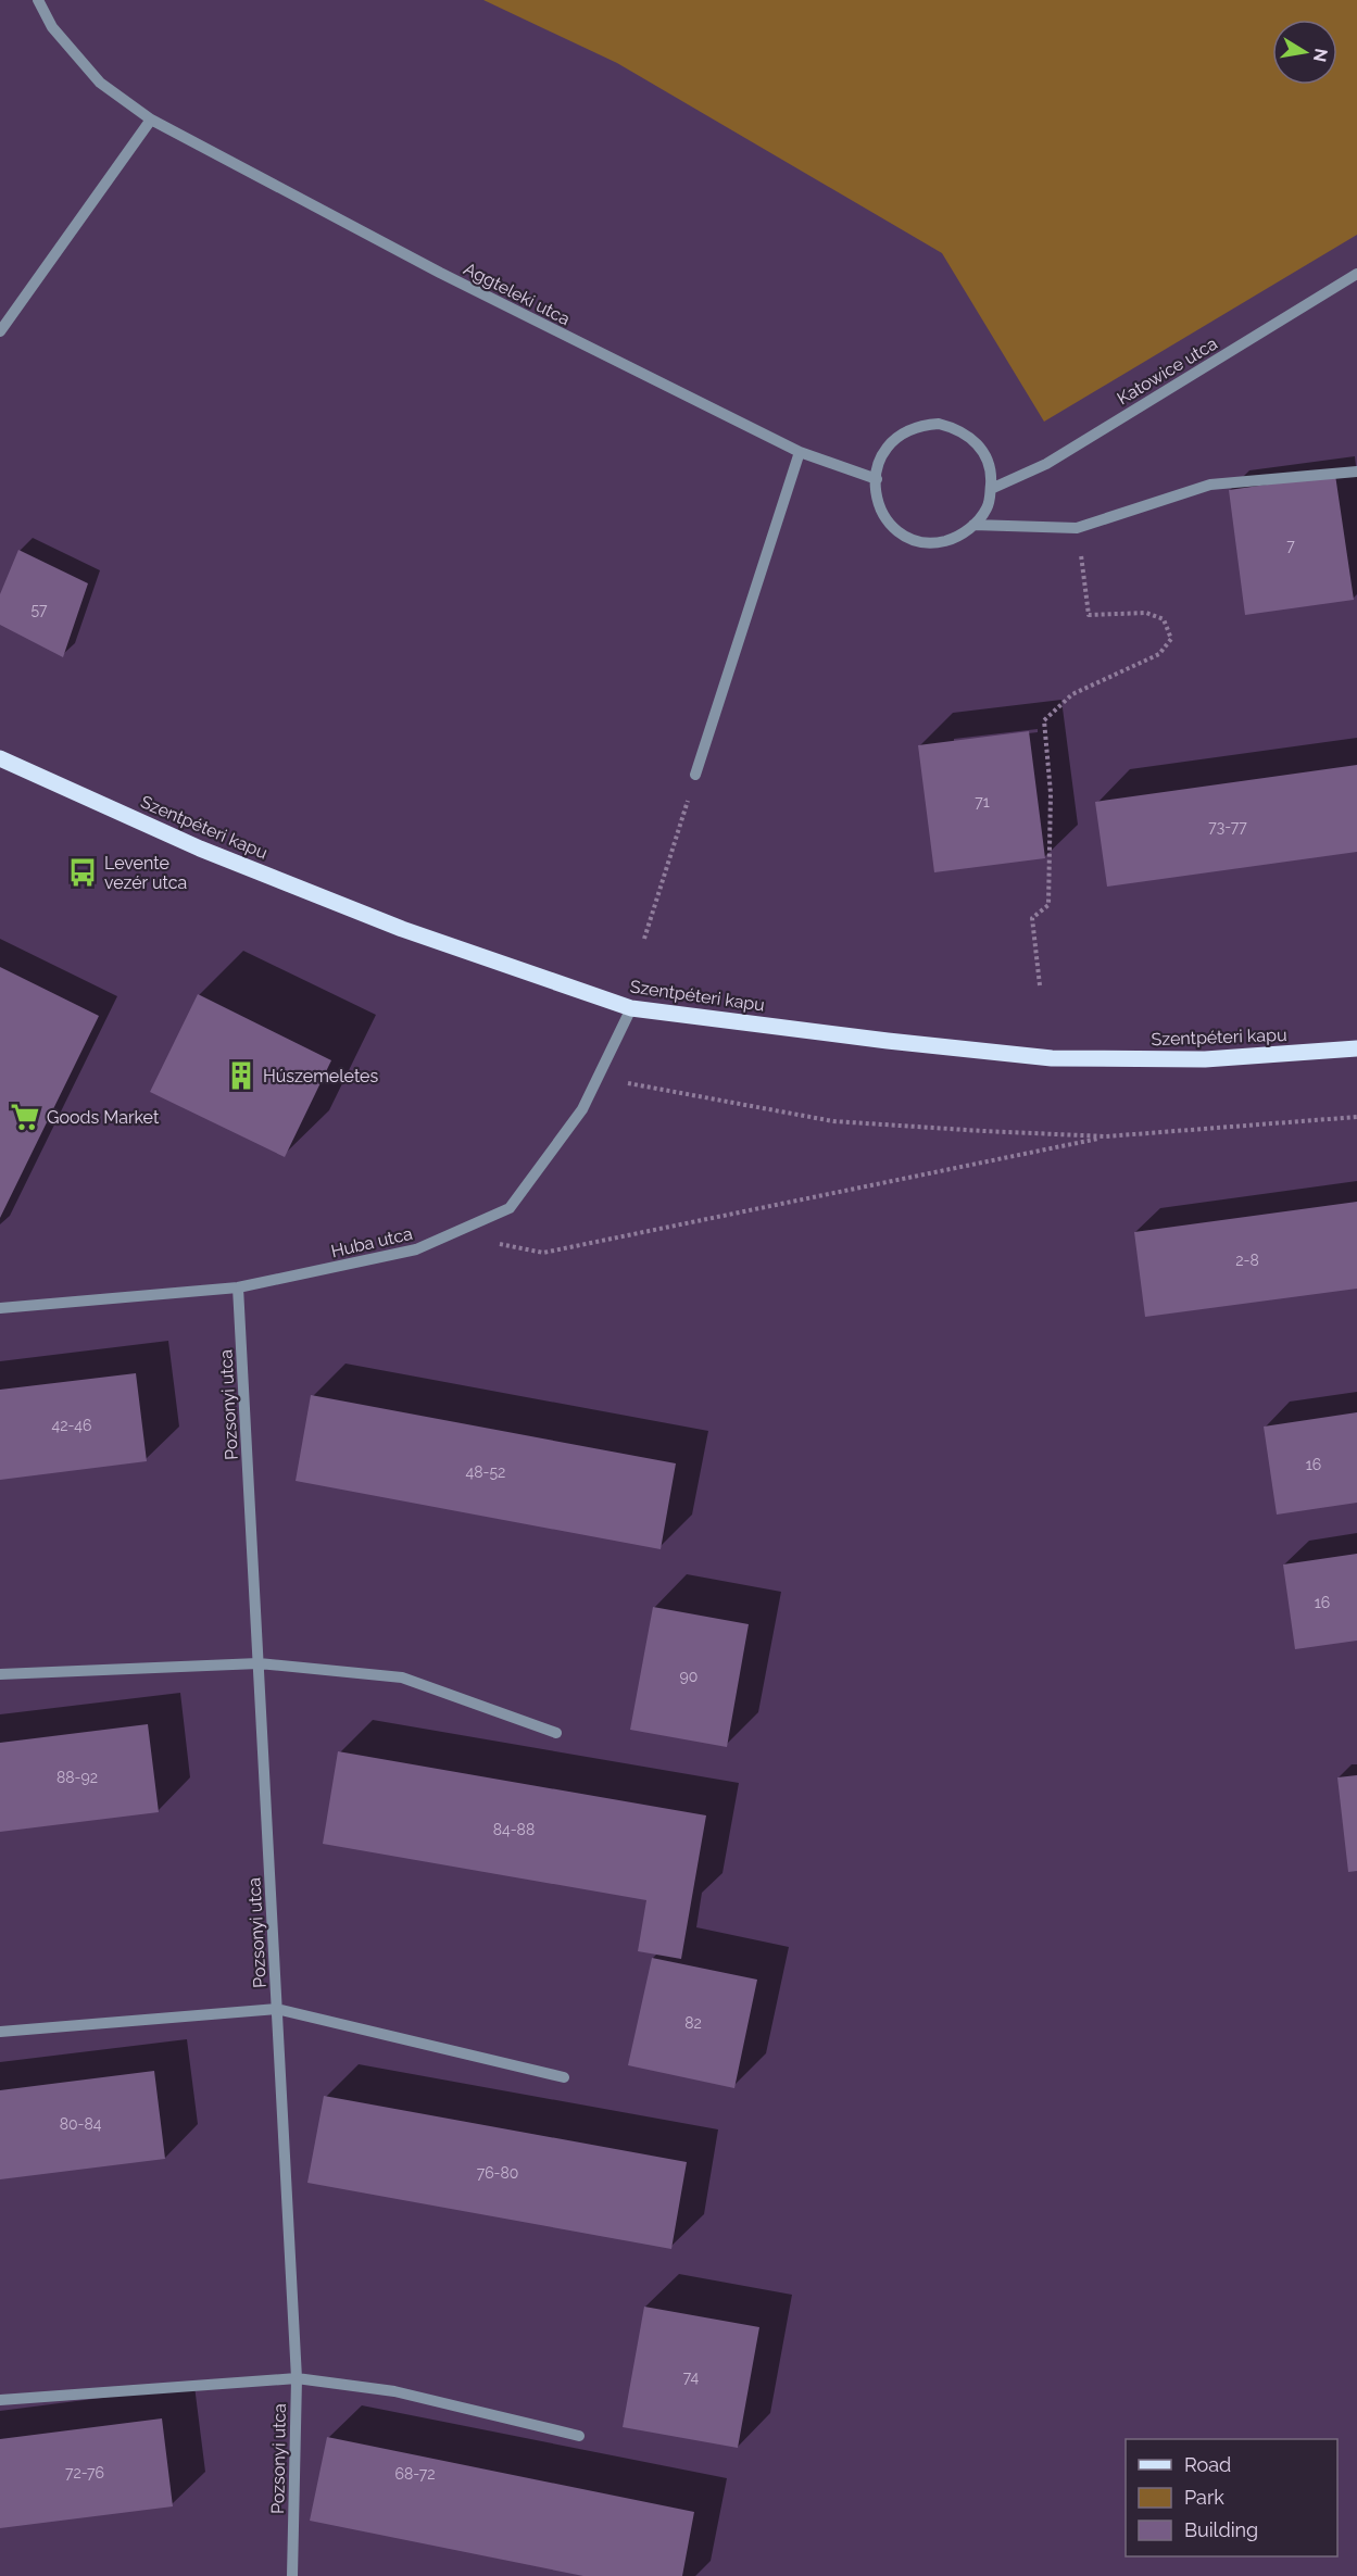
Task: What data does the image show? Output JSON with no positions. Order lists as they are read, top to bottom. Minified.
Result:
{"streets":{"main road":["Szentpéteri kapu"],"street":["Aggteleki utca","Katowice utca","Huba utca","Pozsonyi utca"]},"crossings":[["Aggteleki utca","Katowice utca"],["Szentpéteri kapu","Huba utca"],["Huba utca","Pozsonyi utca"]],"places":{"bus stop":["Levente vezér utca"],"building":["Húszemeletes"],"supermarket":["Goods Market"]},"house_numbers":["7","57","71","73-77","2-8","42-46","16","48-52","16","90","88-92","84-88","82","80-84","76-80","74","72-76","68-72"],"legend":["Road","Park","Building"],"north":"right"}
